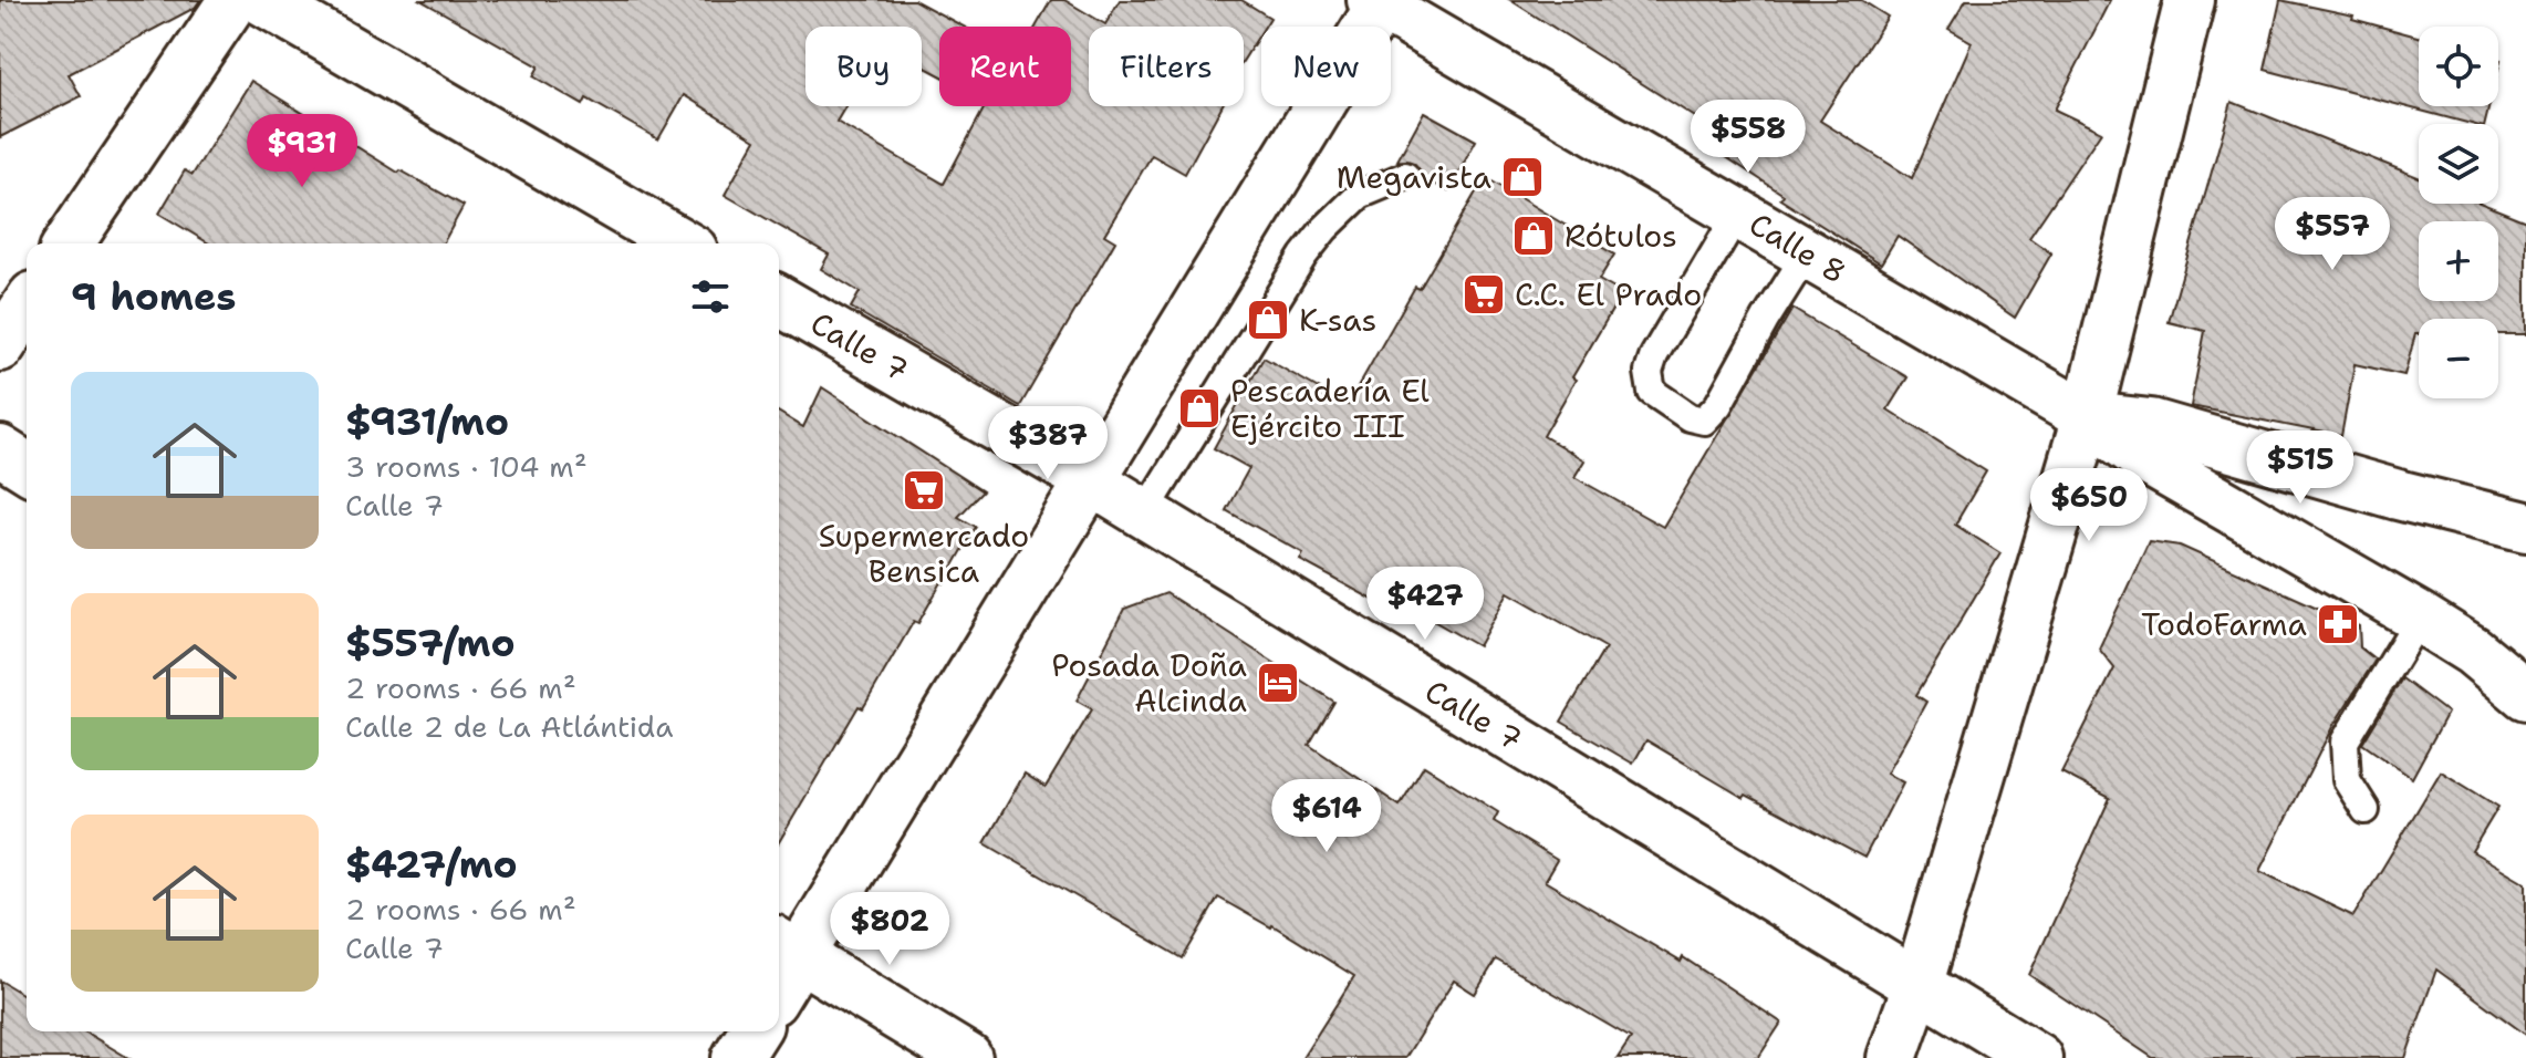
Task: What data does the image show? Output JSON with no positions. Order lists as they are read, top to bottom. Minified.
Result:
{"streets":{"street":["Calle 8","Calle 7"]},"places":{"shop":["Megavista","Rótulos","K-sas","Pescadería El Ejército III"],"supermarket":["C.C. El Prado","Supermercado Bensica"],"pharmacy":["TodoFarma"],"hotel":["Posada Doña Alcinda"]},"page":{"map_buttons":["+","−"],"chip":["Buy","Rent","Filters","New"],"price":["$558","$931","$557","$387","$515","$650","$427","$614","$802"],"heading":"9 homes","list":[{"name":"$931/mo","note":"3 rooms · 104 m² · Calle 7"},{"name":"$557/mo","note":"2 rooms · 66 m² · Calle 2 de La Atlántida"},{"name":"$427/mo","note":"2 rooms · 66 m² · Calle 7"}]}}
